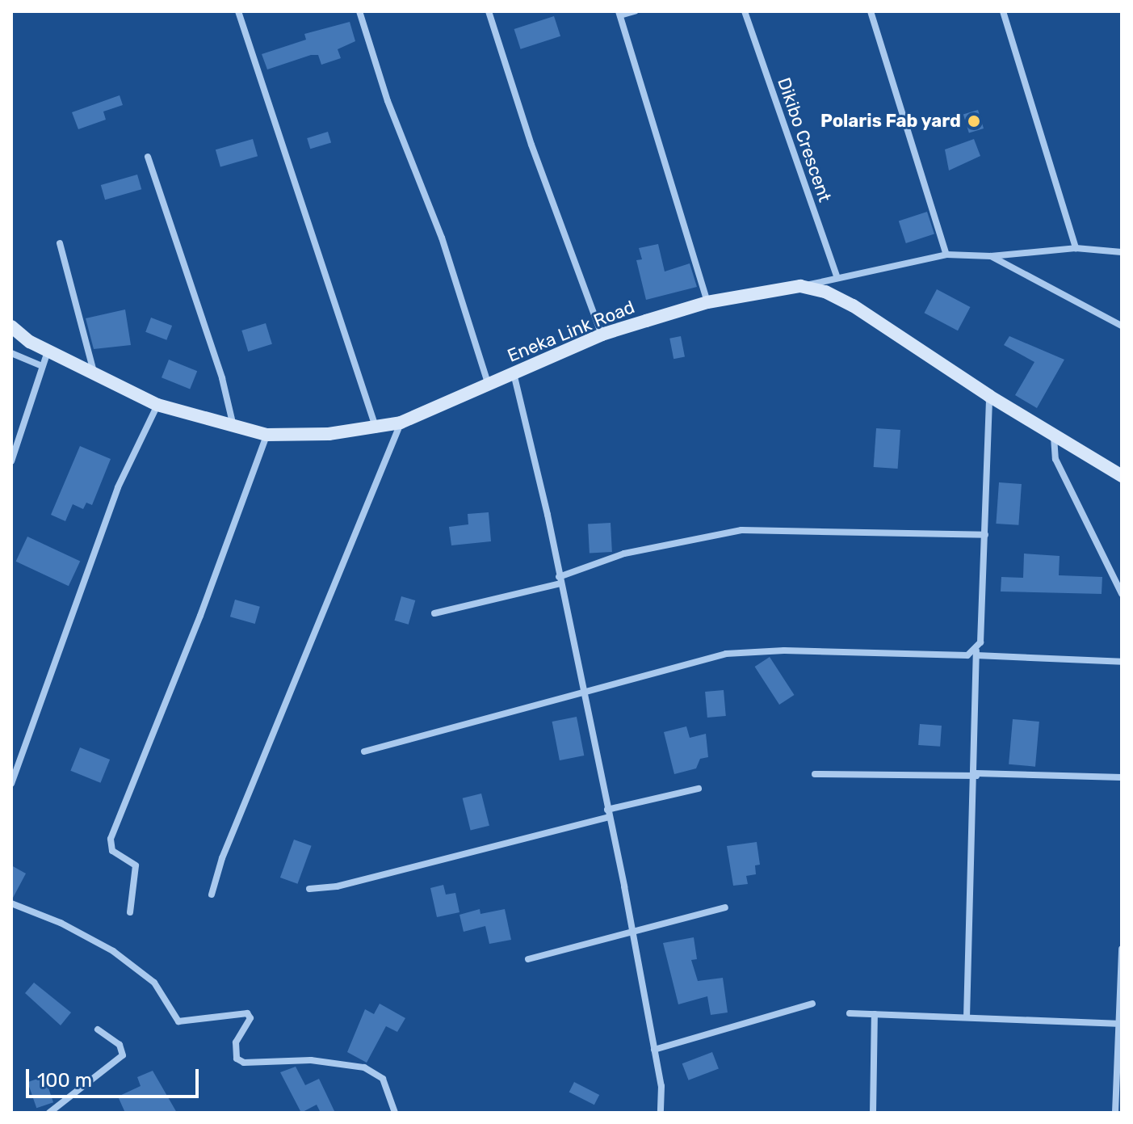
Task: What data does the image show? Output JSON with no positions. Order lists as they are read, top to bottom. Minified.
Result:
{"streets":{"street":["Dikibo Crescent","Eneka Link Road"]},"places":["Polaris Fab yard"],"scale_bar":"100 m"}
